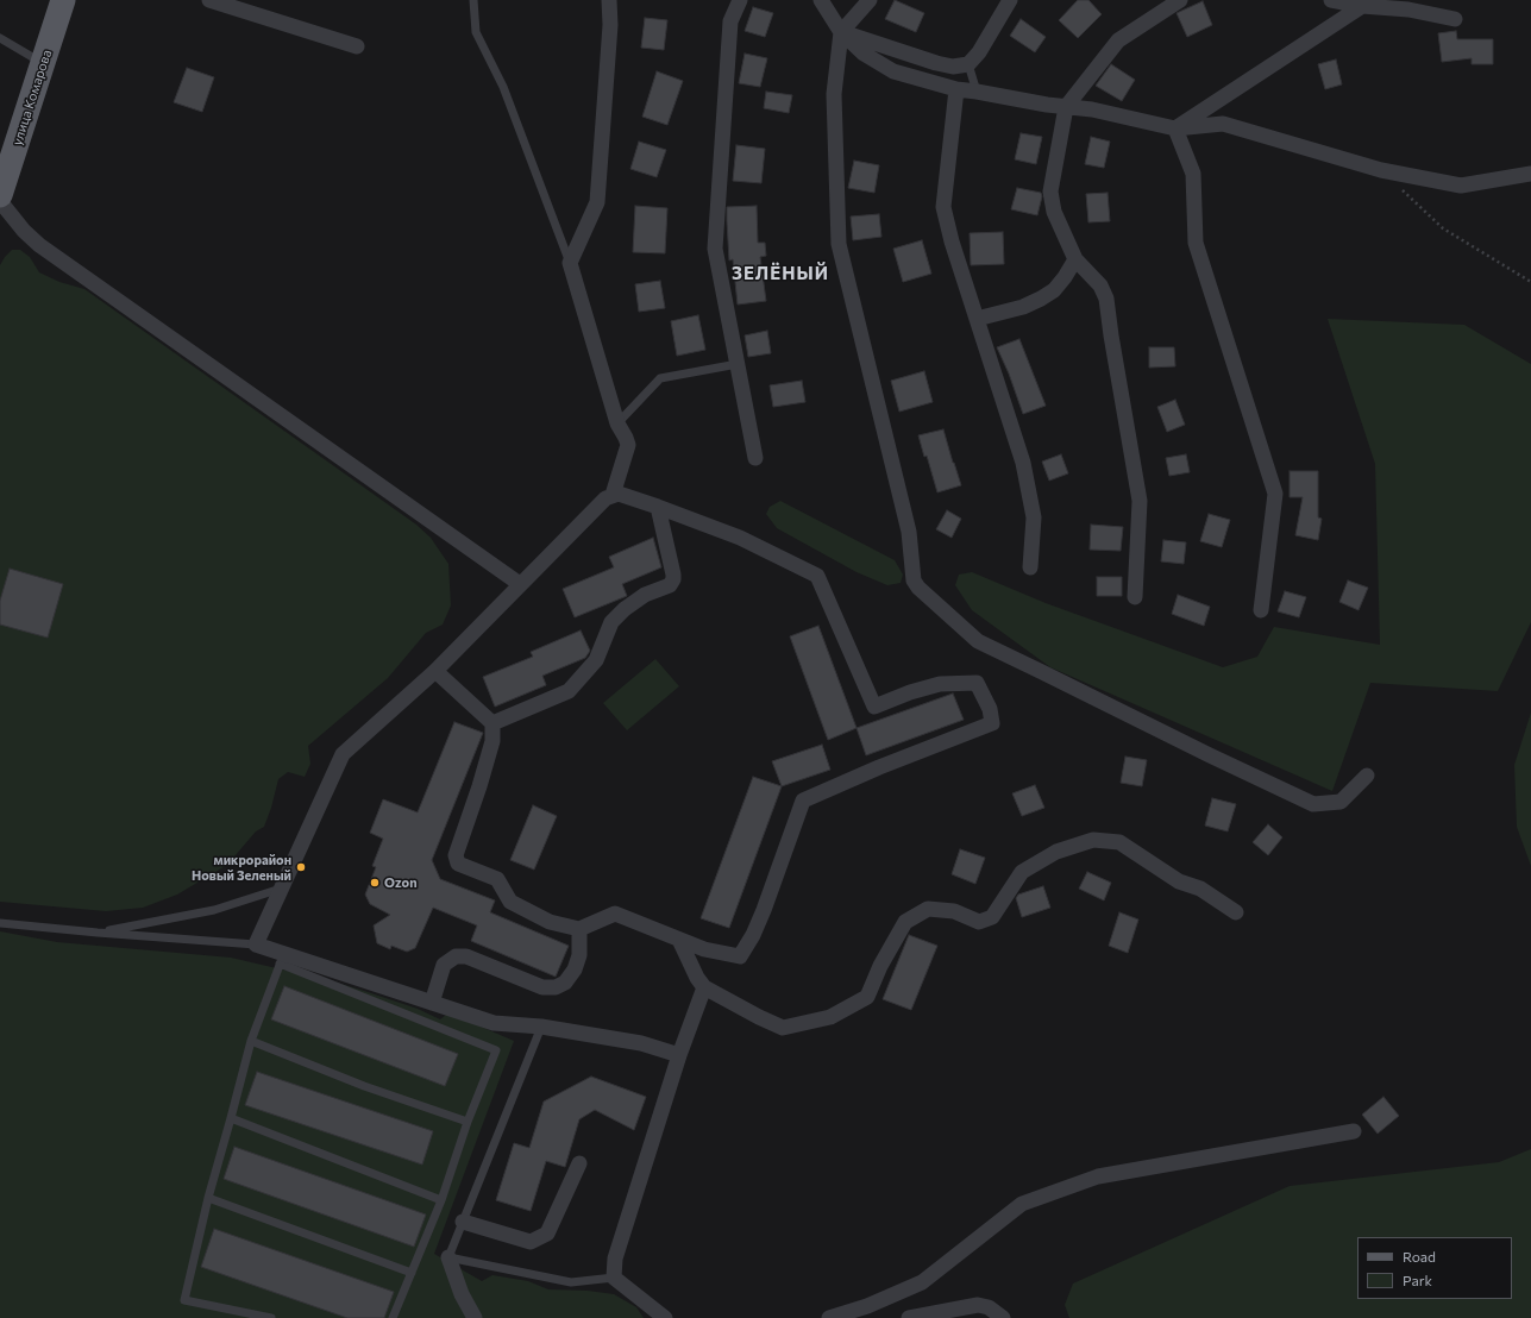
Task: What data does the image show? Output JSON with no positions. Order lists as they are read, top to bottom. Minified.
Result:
{"streets":{"main road":["улица Комарова"]},"districts":["ЗЕЛЁНЫЙ"],"places":["микрорайон Новый Зеленый","Ozon"],"legend":["Road","Park"]}
